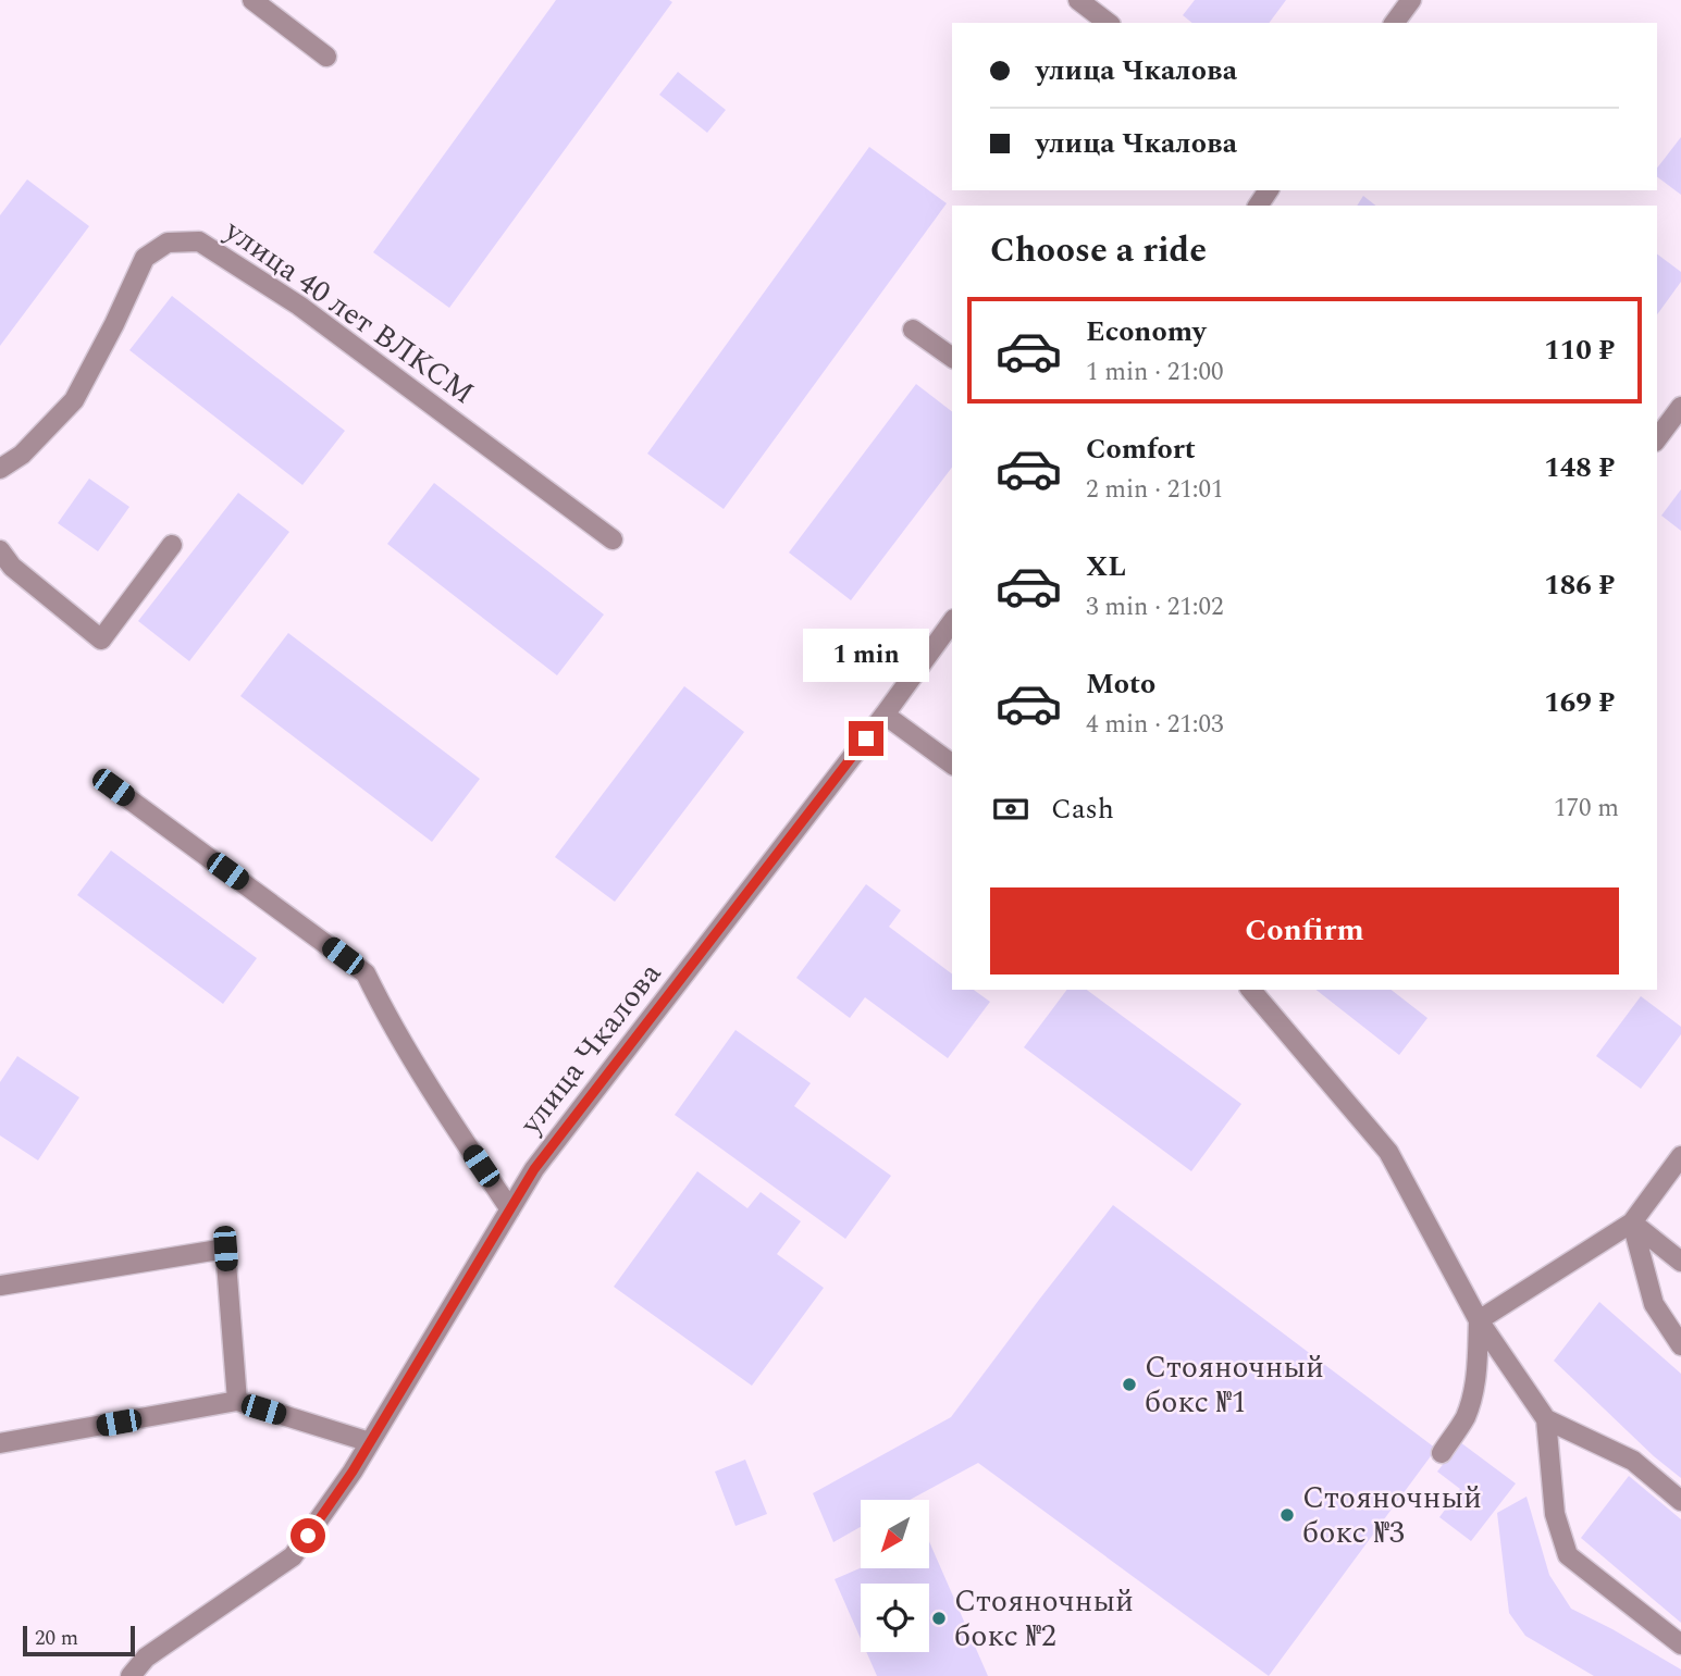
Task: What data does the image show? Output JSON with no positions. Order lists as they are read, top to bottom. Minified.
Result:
{"streets":{"street":["улица 40 лет ВЛКСМ","улица Чкалова"]},"places":["Стояночный бокс №1","Стояночный бокс №3","Стояночный бокс №2"],"scale_bar":"20 m","north":"bottom left","page":{"banner":["улица Чкалова","улица Чкалова"],"heading":"Choose a ride","list":[{"name":"Economy","note":"1 min · 21:00","value":"110 ₽"},{"name":"Comfort","note":"2 min · 21:01","value":"148 ₽"},{"name":"XL","note":"3 min · 21:02","value":"186 ₽"},{"name":"Moto","note":"4 min · 21:03","value":"169 ₽"}],"bubble":"1 min","pay":["Cash","170 m"],"buttons":"Confirm","scale":"20 m"}}
